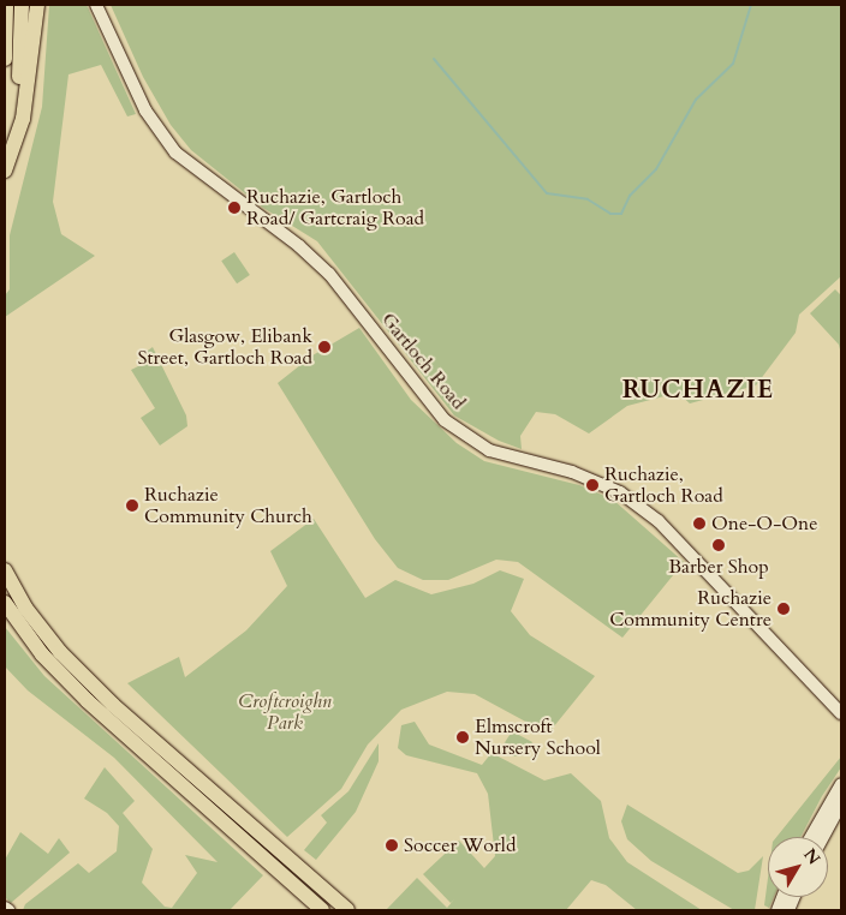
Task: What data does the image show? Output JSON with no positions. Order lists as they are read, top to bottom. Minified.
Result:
{"streets":{"main road":["Gartloch Road"]},"districts":["RUCHAZIE"],"parks":["Croftcroighn Park"],"places":["Ruchazie, Gartloch Road/ Gartcraig Road","Glasgow, Elibank Street, Gartloch Road","Ruchazie, Gartloch Road","Ruchazie Community Church","One-O-One","Barber Shop","Ruchazie Community Centre","Elmscroft Nursery School","Soccer World"],"north":"top right"}
